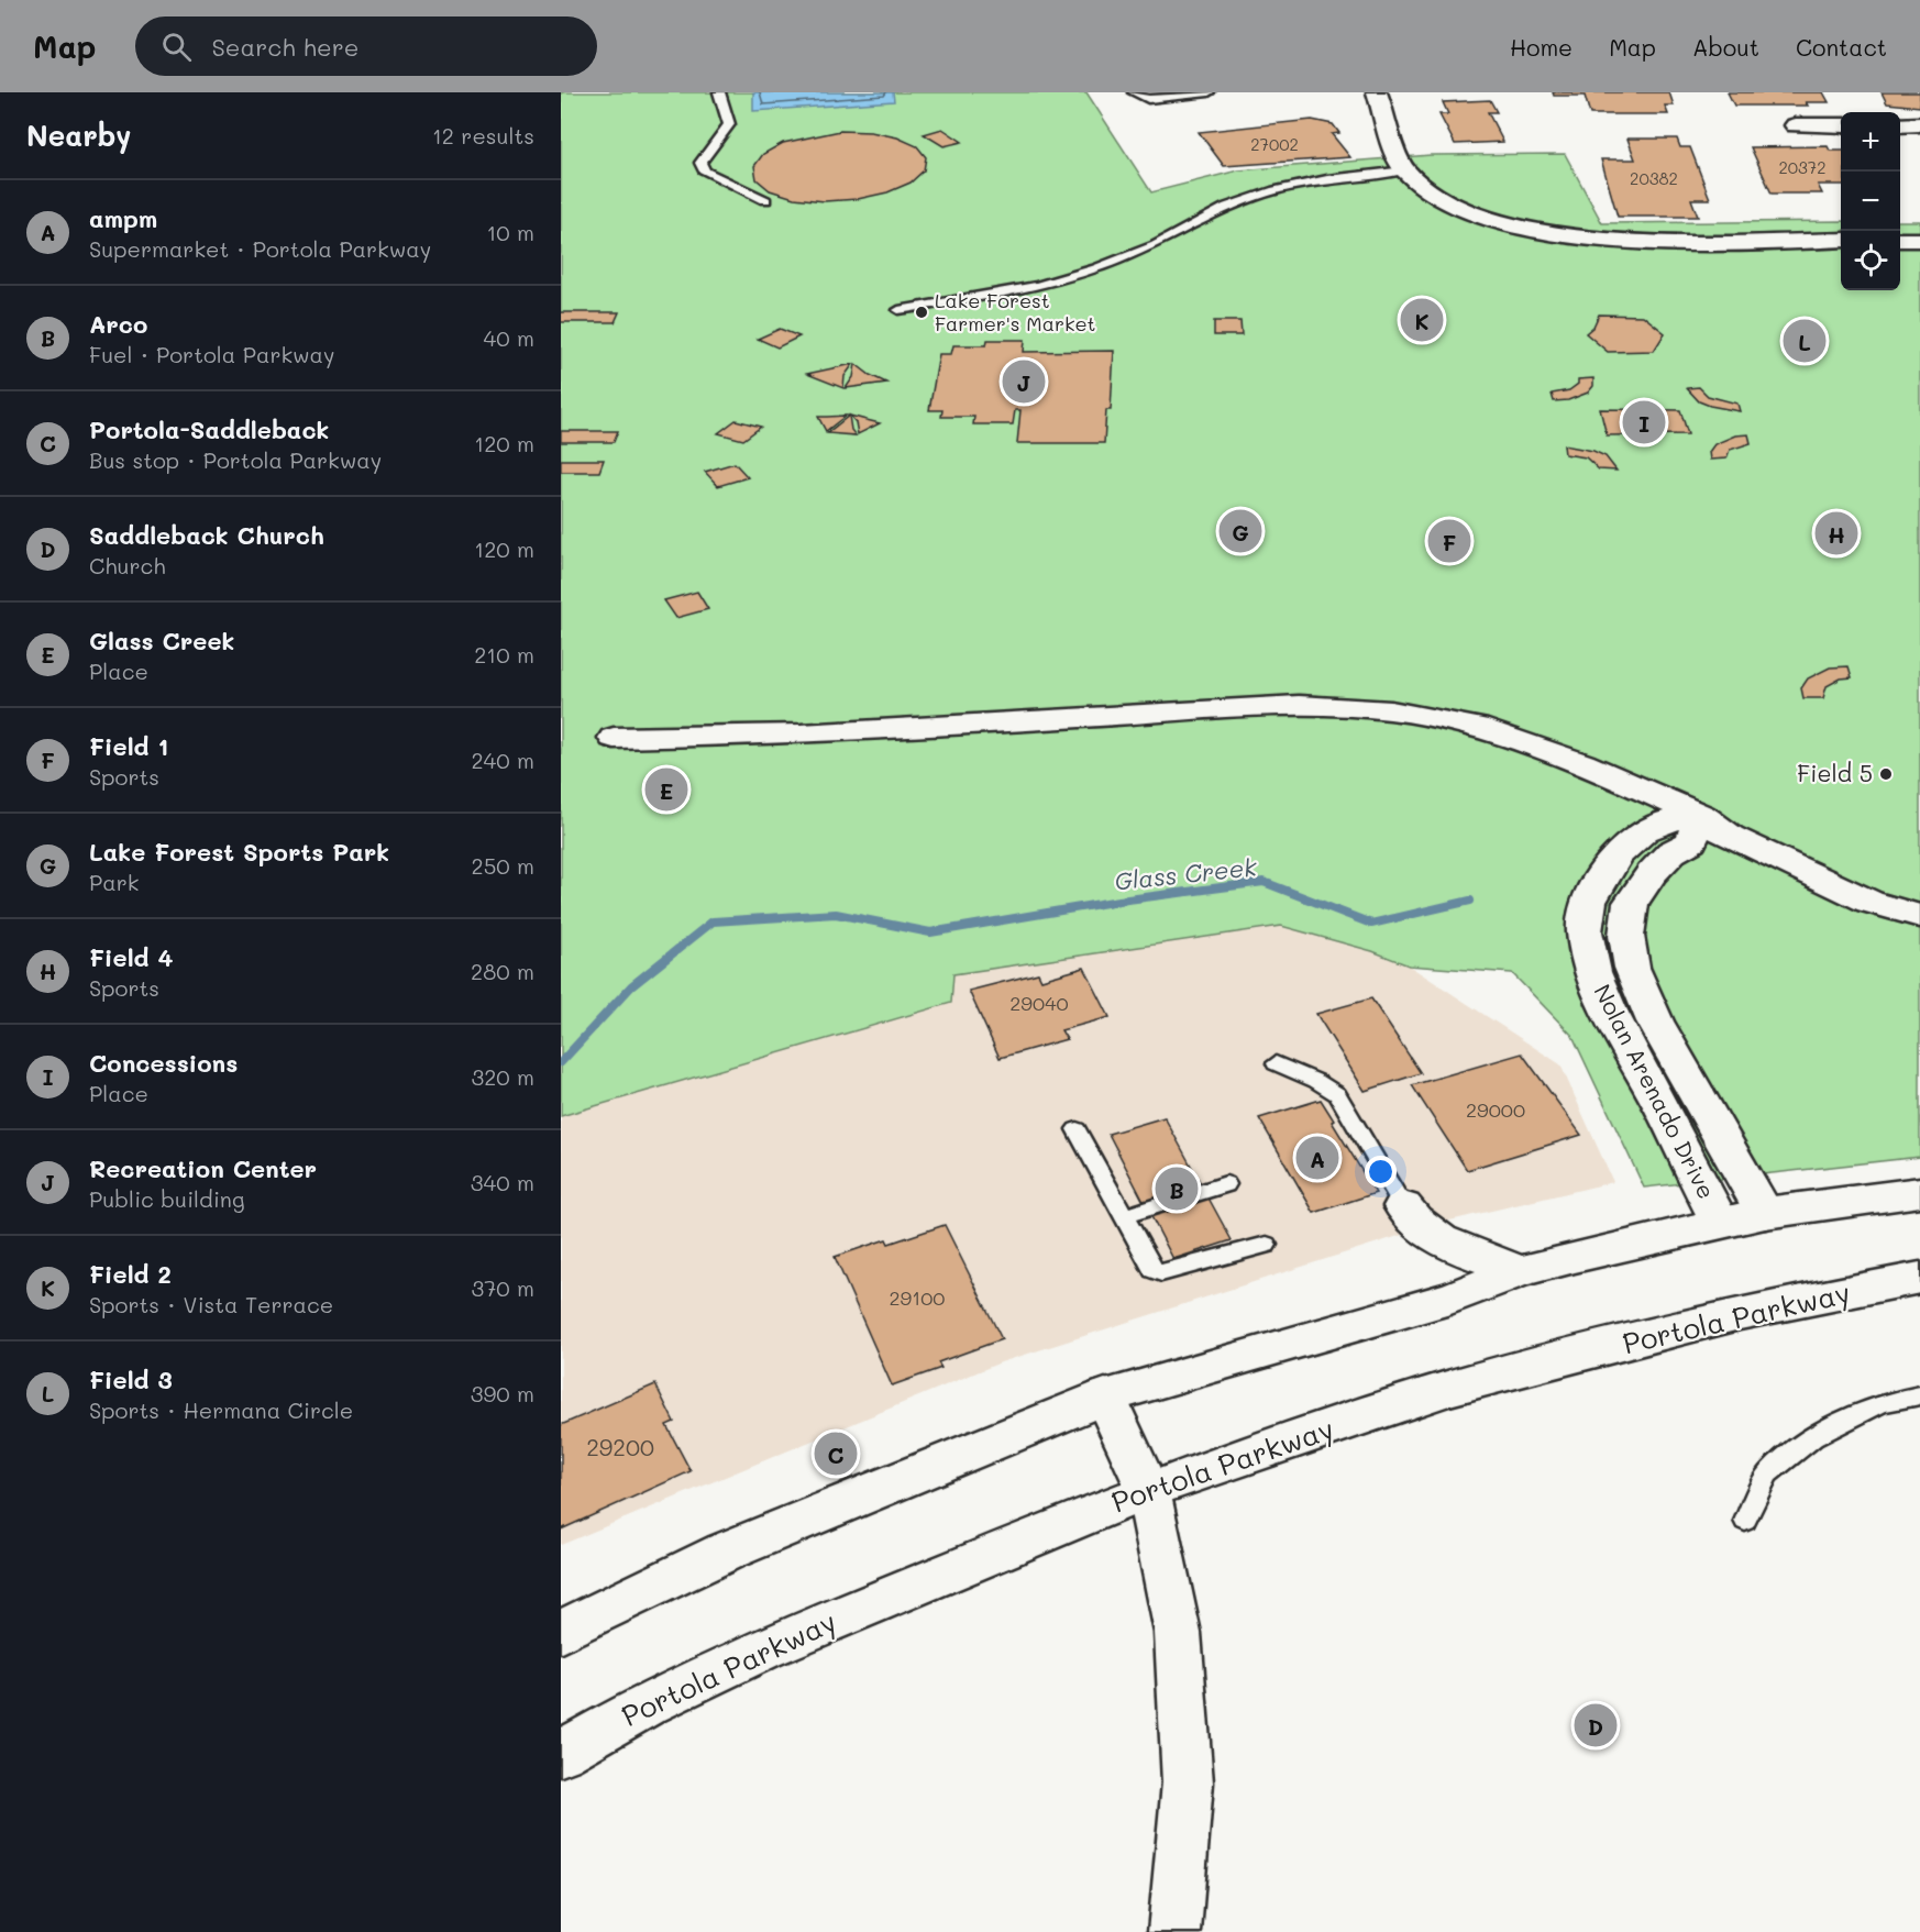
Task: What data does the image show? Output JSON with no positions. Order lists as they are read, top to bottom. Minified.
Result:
{"streets":{"street":["Nolan Arenado Drive","Portola Parkway"]},"water":["Glass Creek"],"places":["Lake Forest Farmer's Market","Field 5"],"house_numbers":["27002","20372","20382","29040","29000","29100","29200"],"page":{"header":"Map","search":"Search here","nav":["Home","Map","About","Contact"],"heading":["Nearby","12 results"],"map_buttons":["+","−"],"list":[{"mark":"A","name":"ampm","note":"Supermarket · Portola Parkway","value":"10 m"},{"mark":"B","name":"Arco","note":"Fuel · Portola Parkway","value":"40 m"},{"mark":"C","name":"Portola-Saddleback","note":"Bus stop · Portola Parkway","value":"120 m"},{"mark":"D","name":"Saddleback Church","note":"Church","value":"120 m"},{"mark":"E","name":"Glass Creek","note":"Place","value":"210 m"},{"mark":"F","name":"Field 1","note":"Sports","value":"240 m"},{"mark":"G","name":"Lake Forest Sports Park","note":"Park","value":"250 m"},{"mark":"H","name":"Field 4","note":"Sports","value":"280 m"},{"mark":"I","name":"Concessions","note":"Place","value":"320 m"},{"mark":"J","name":"Recreation Center","note":"Public building","value":"340 m"},{"mark":"K","name":"Field 2","note":"Sports · Vista Terrace","value":"370 m"},{"mark":"L","name":"Field 3","note":"Sports · Hermana Circle","value":"390 m"}],"pins":["K","L","J","I","G","H","F","E","A","B","C","D"]}}
